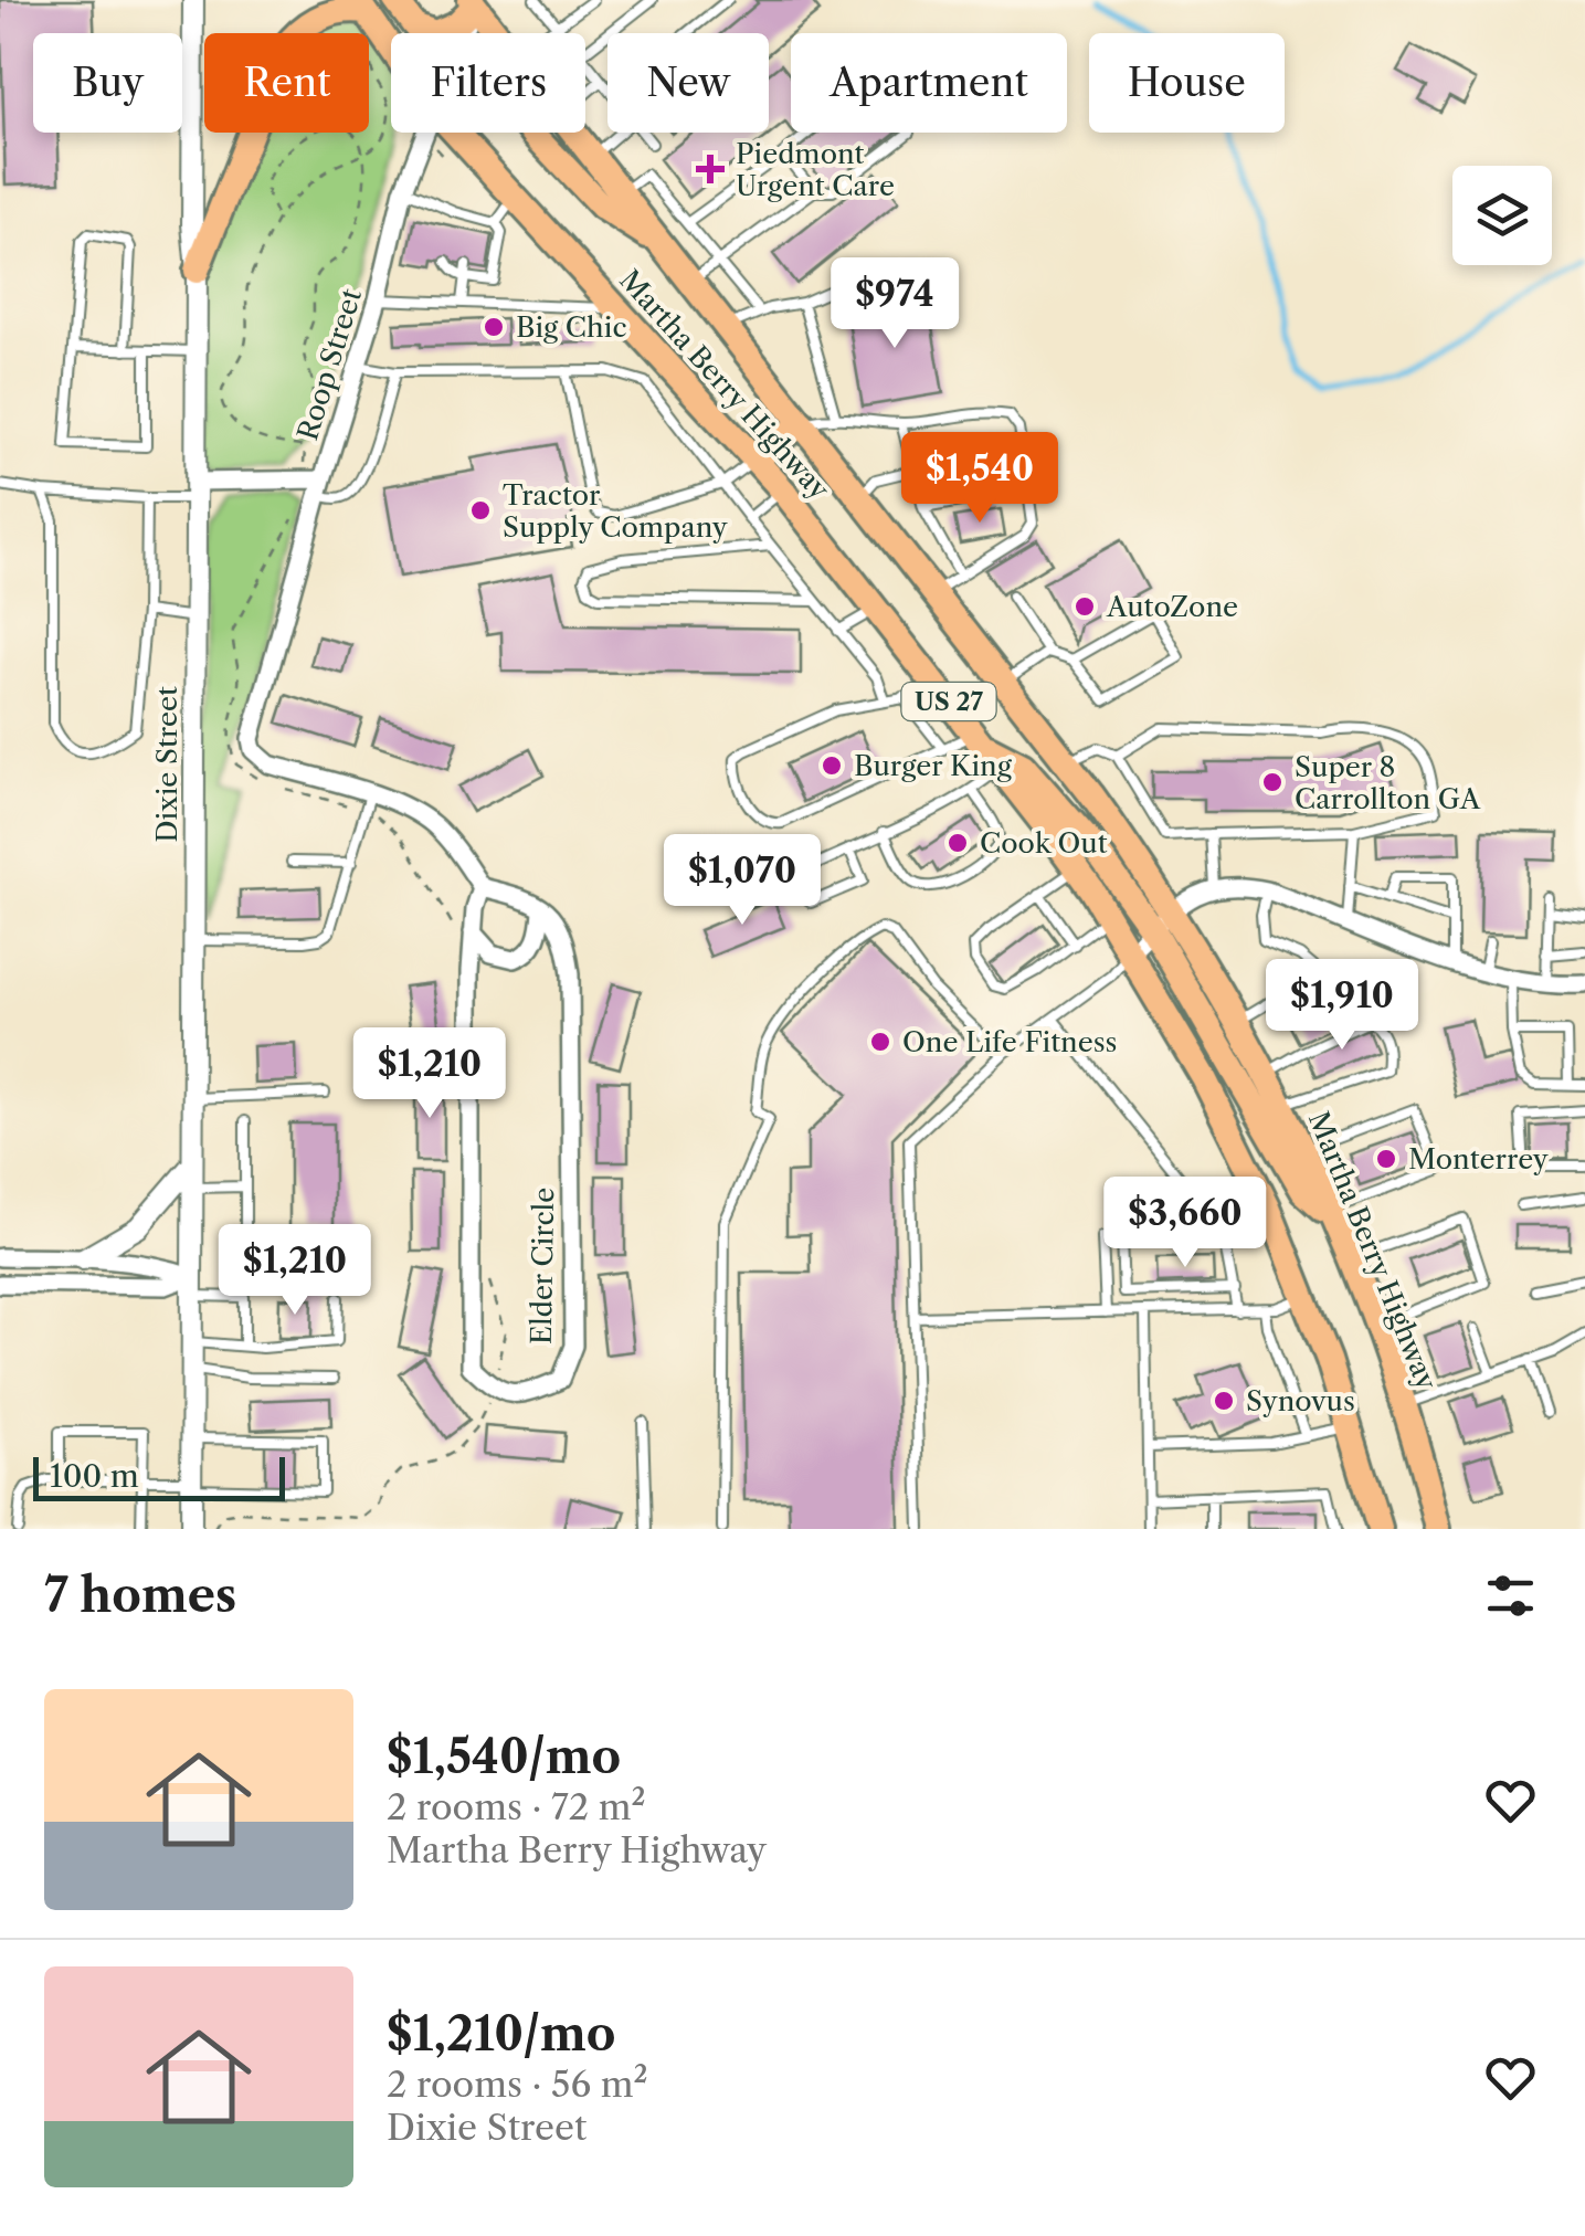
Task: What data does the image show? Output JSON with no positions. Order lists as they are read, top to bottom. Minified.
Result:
{"streets":{"main road":["Martha Berry Highway","US 27"],"street":["Roop Street","Dixie Street","Elder Circle"]},"crossings":[["Roop Street","Martha Berry Highway"]],"places":{"health":["Piedmont Urgent Care"],"other":["Big Chic","Tractor Supply Company","AutoZone","Burger King","Super 8 Carrollton GA","Cook Out","One Life Fitness","Monterrey","Synovus"]},"scale_bar":"100 m","page":{"chip":["Buy","Rent","Filters","New","Apartment","House"],"price":["$974","$1,540","$1,070","$1,910","$1,210","$3,660","$1,210"],"scale":"100 m","heading":"7 homes","list":[{"name":"$1,540/mo","note":"2 rooms · 72 m² · Martha Berry Highway"},{"name":"$1,210/mo","note":"2 rooms · 56 m² · Dixie Street"}]}}
